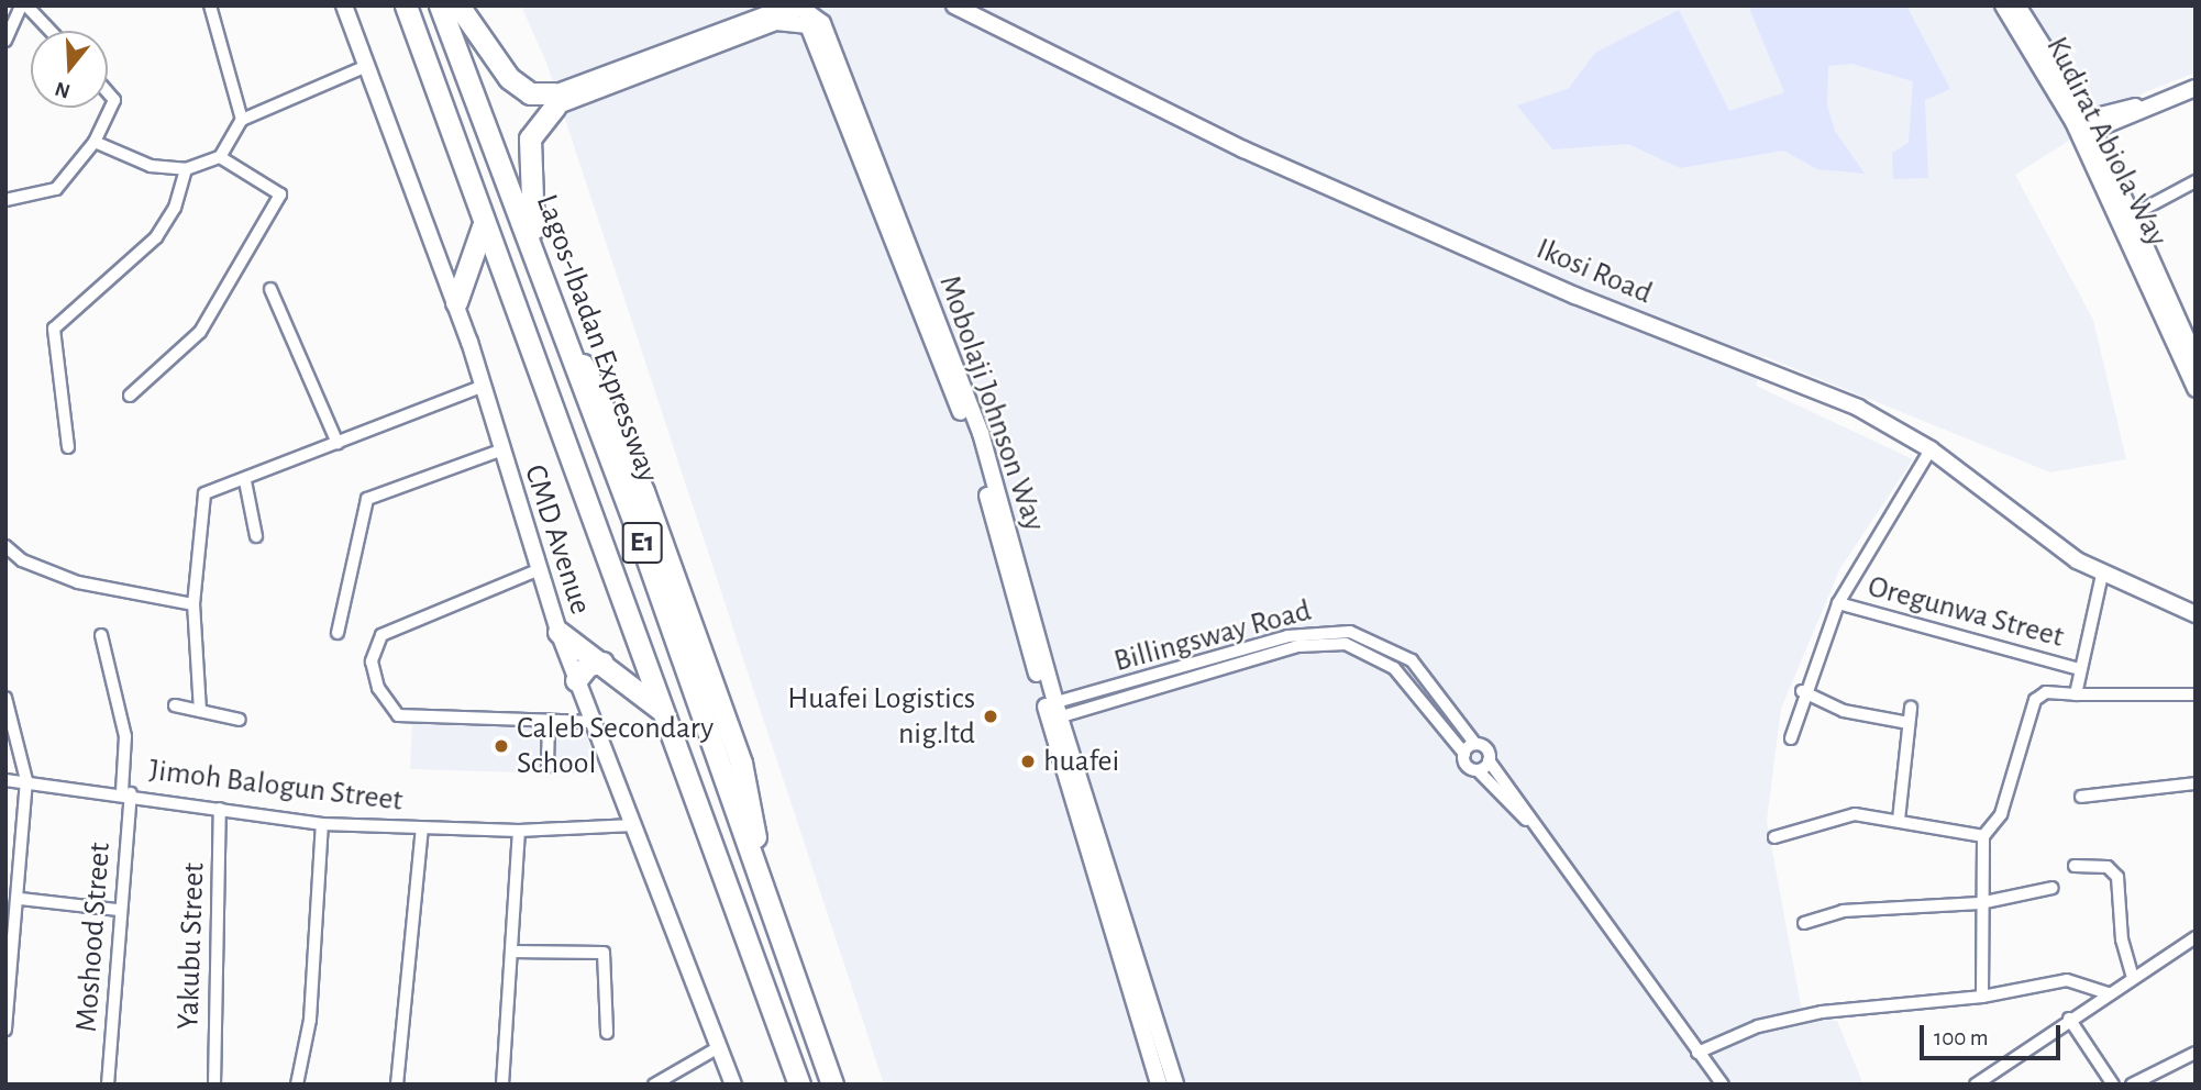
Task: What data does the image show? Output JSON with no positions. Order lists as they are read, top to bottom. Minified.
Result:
{"streets":{"highway":["Lagos-Ibadan Expressway","E1"],"street":["Kudirat Abiola Way","Ikosi Road","Mobolaji Johnson Way","CMD Avenue","Oregunwa Street","Billingsway Road","Jimoh Balogun Street","Moshood Street","Yakubu Street"]},"crossings":[["Mobolaji Johnson Way","Billingsway Road"],["CMD Avenue","Jimoh Balogun Street"],["Jimoh Balogun Street","Moshood Street"],["Jimoh Balogun Street","Yakubu Street"]],"places":["Huafei Logistics nig.ltd","Caleb Secondary School","huafei"],"scale_bar":"100 m","north":"bottom"}
